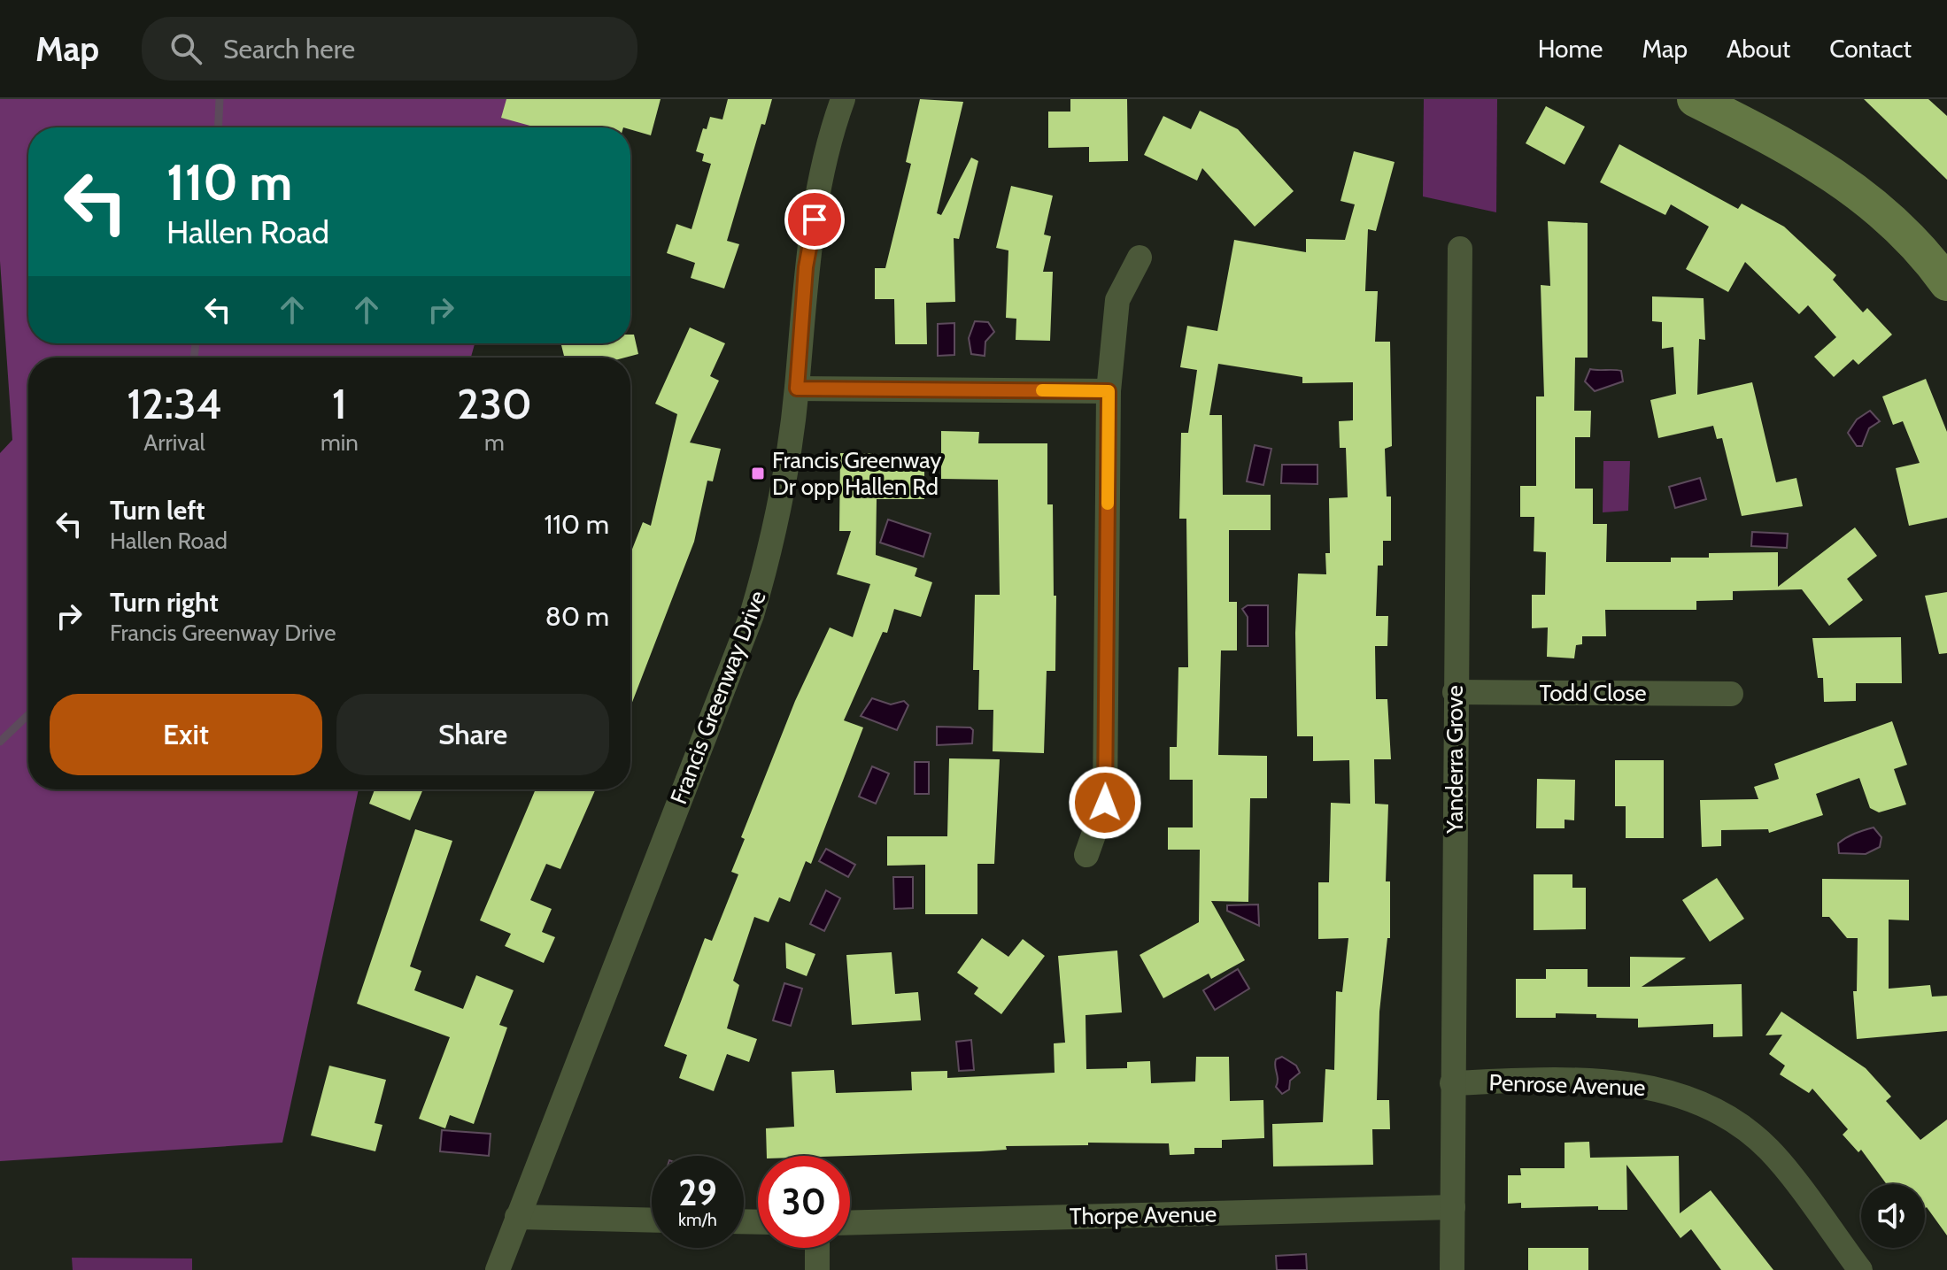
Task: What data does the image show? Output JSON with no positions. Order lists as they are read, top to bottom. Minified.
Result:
{"streets":{"street":["Todd Close","Francis Greenway Drive","Yanderra Grove","Penrose Avenue","Thorpe Avenue"]},"crossings":[["Todd Close","Yanderra Grove"],["Yanderra Grove","Penrose Avenue"],["Yanderra Grove","Thorpe Avenue"]],"places":{"transit":["Francis Greenway Dr opp Hallen Rd"]},"page":{"header":"Map","search":"Search here","nav":["Home","Map","About","Contact"],"turn":["110 m","Hallen Road"],"eta":["12:34","Arrival","1","min","230","m"],"list":[{"name":"Turn left","note":"Hallen Road","value":"110 m"},{"name":"Turn right","note":"Francis Greenway Drive","value":"80 m"}],"buttons":["Exit","Share"],"speed":"29 km/h","limit":"30"}}
